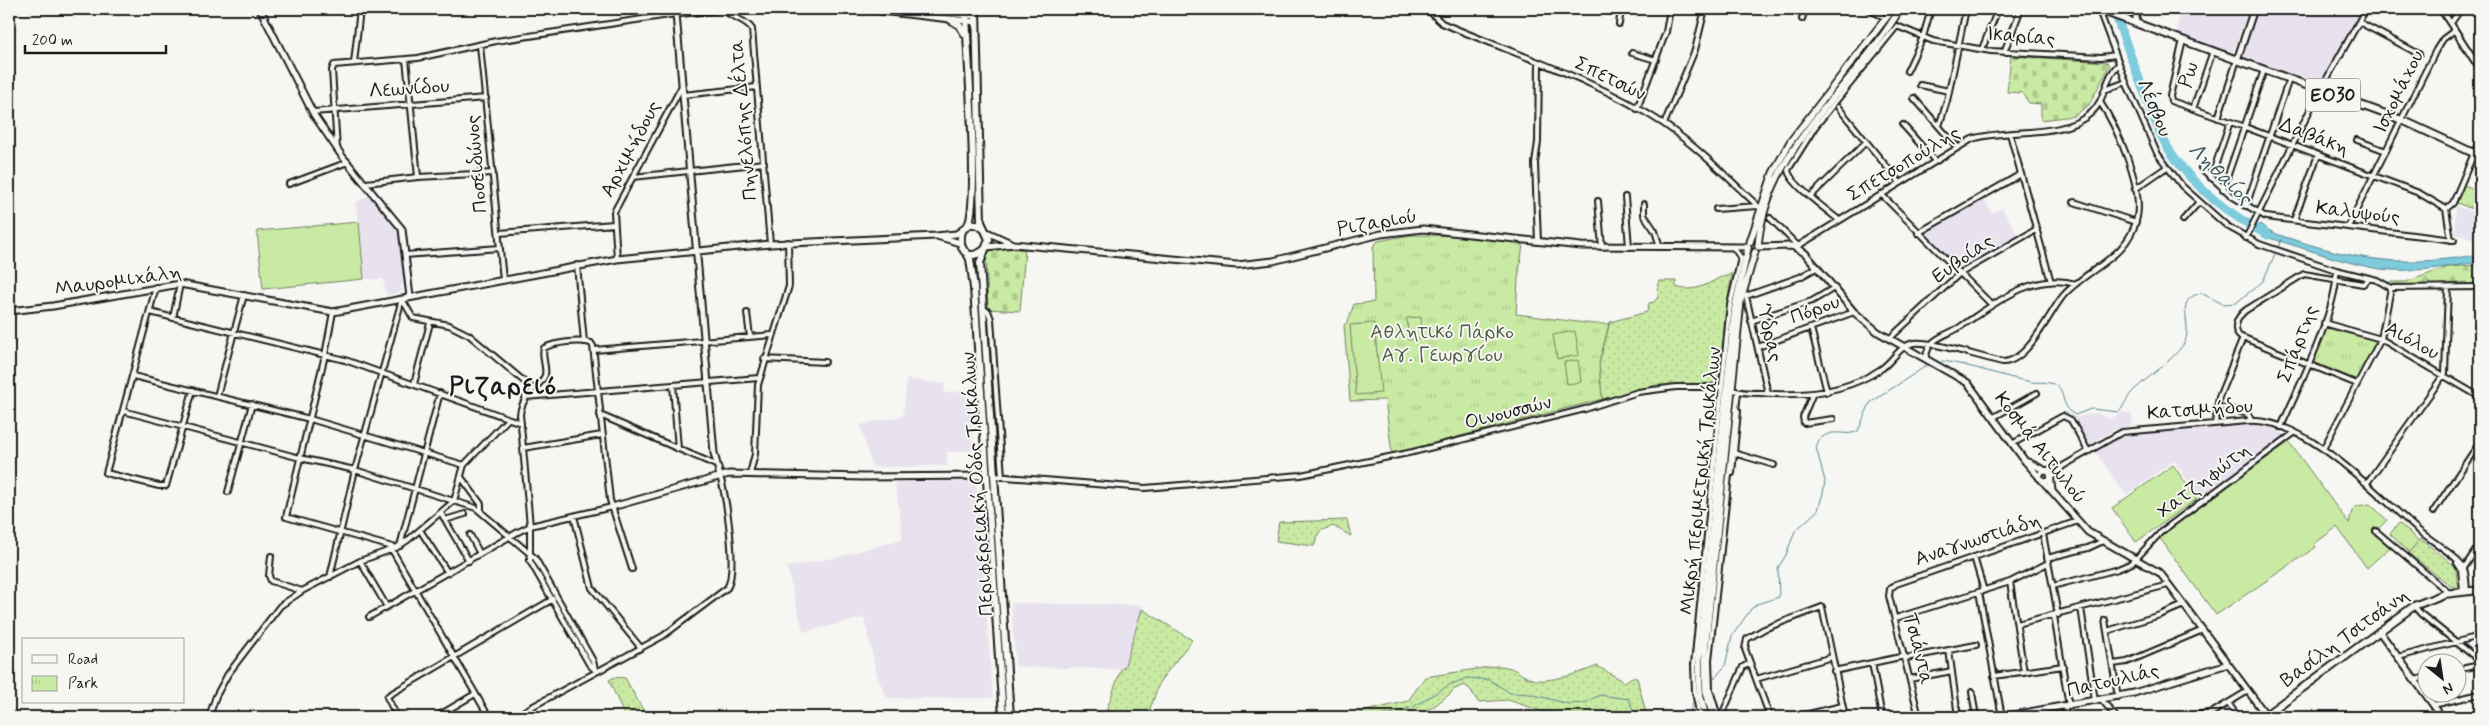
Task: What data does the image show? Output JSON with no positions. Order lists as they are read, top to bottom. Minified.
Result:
{"streets":{"main road":["ΕΟ30","Μικρή περιμετρική Τρικάλων","Περιφερειακή Οδός Τρικάλων","Βασίλη Τσιτσάνη"],"street":["Ικαρίας","Ρω","Σπετσών","Λεωνίδου","Ισχομάχου","Λέσβου","Πηνελόπης Δέλτα","Δαβάκη","Αρχιμήδους","Ποσειδώνος","Σπετσοπούλης","Καλυψούς","Ριζαριού","Ευβοίας","Μαυρομιχάλη","Πόρου","Ύδρας","Αιόλου","Σπάρτης","Κατσιμήδου","Οινουσσών","Κοσμά Αιτωλού","Χατζηφώτη","Αναγνωστιάδη","Τσιάντα","Πατουλιάς"]},"crossings":[["Ικαρίας","Λέσβου"],["Ρω","ΕΟ30"],["Ρω","Δαβάκη"],["Σπετσών","Μικρή περιμετρική Τρικάλων"],["Λεωνίδου","Ποσειδώνος"],["Ισχομάχου","ΕΟ30"],["Ισχομάχου","Δαβάκη"],["Ισχομάχου","Καλυψούς"],["ΕΟ30","Λέσβου"],["ΕΟ30","Δαβάκη"],["Λέσβου","Σπετσοπούλης"],["Λέσβου","Σπάρτης"],["Δαβάκη","Καλυψούς"],["Σπετσοπούλης","Κοσμά Αιτωλού"],["Ριζαριού","Μικρή περιμετρική Τρικάλων"],["Ριζαριού","Περιφερειακή Οδός Τρικάλων"],["Ευβοίας","Κοσμά Αιτωλού"],["Πόρου","Ύδρας"],["Πόρου","Κοσμά Αιτωλού"],["Ύδρας","Κοσμά Αιτωλού"],["Αιόλου","Σπάρτης"],["Σπάρτης","Κατσιμήδου"],["Κατσιμήδου","Χατζηφώτη"],["Οινουσσών","Περιφερειακή Οδός Τρικάλων"],["Κοσμά Αιτωλού","Χατζηφώτη"],["Κοσμά Αιτωλού","Αναγνωστιάδη"],["Κοσμά Αιτωλού","Βασίλη Τσιτσάνη"],["Κοσμά Αιτωλού","Πατουλιάς"],["Αναγνωστιάδη","Τσιάντα"]],"districts":["Ριζαρειό"],"water":["Ληθαίος"],"parks":["Αθλητικό Πάρκο Αγ. Γεωργίου"],"legend":["Road","Park"],"scale_bar":"200 m","north":"bottom right"}
